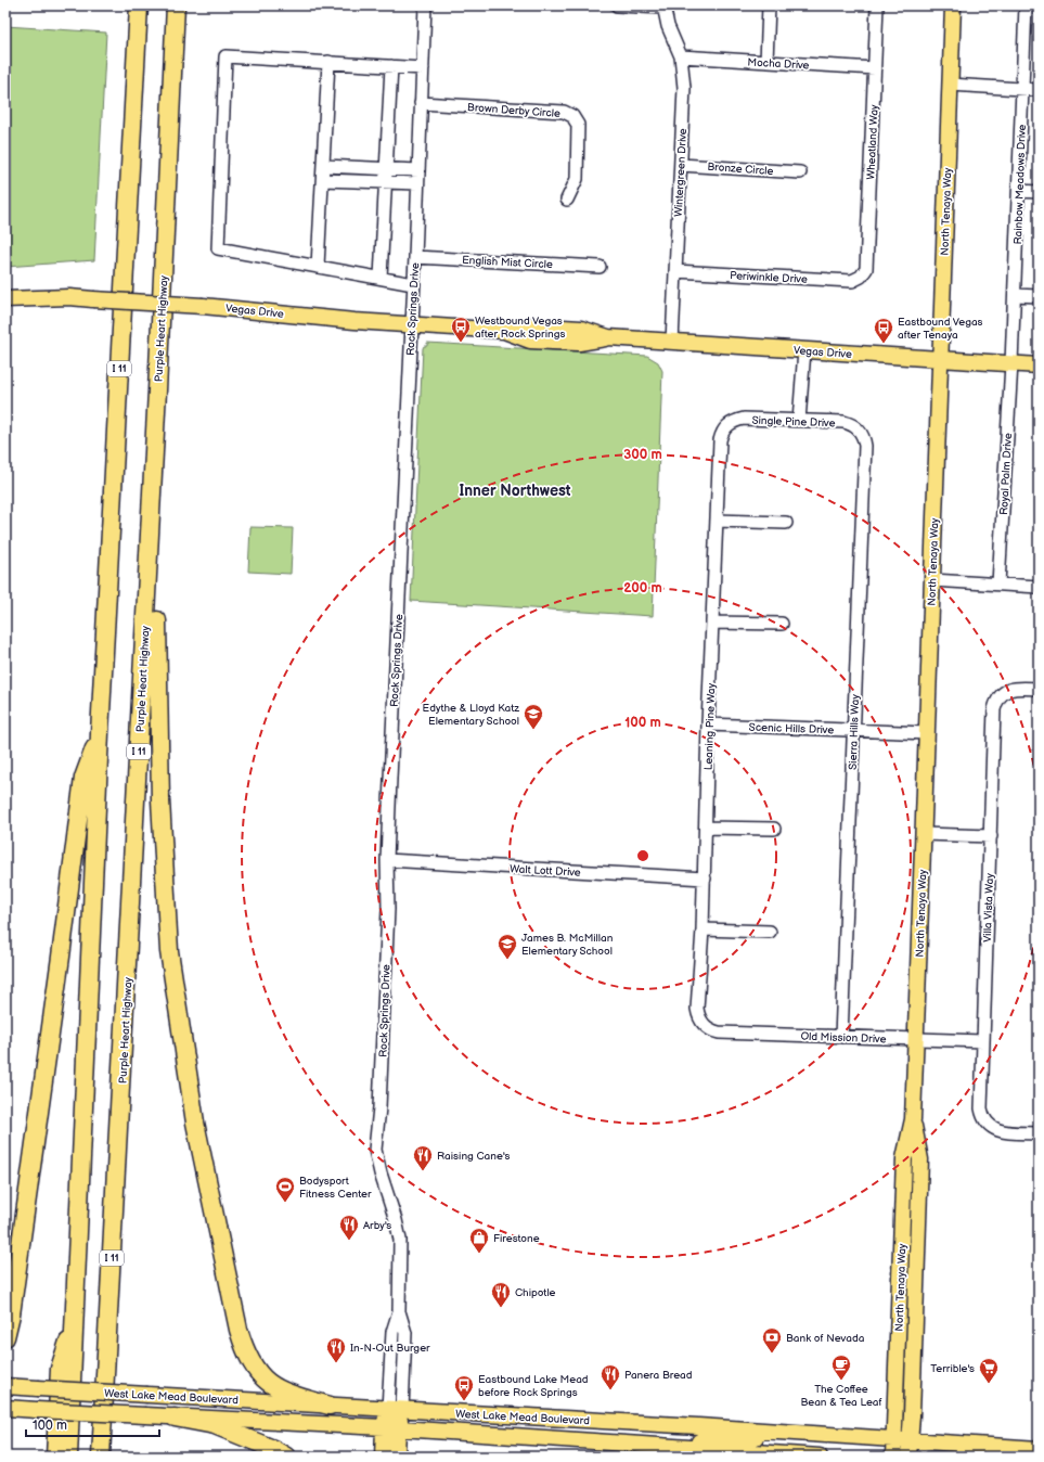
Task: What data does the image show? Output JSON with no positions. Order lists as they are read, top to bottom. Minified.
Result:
{"streets":{"highway":["Purple Heart Highway","I 11"],"main road":["North Tenaya Way","Rock Springs Drive","Vegas Drive","West Lake Mead Boulevard"],"street":["Mocha Drive","Brown Derby Circle","Wheatland Way","Bronze Circle","Wintergreen Drive","Rainbow Meadows Drive","English Mist Circle","Periwinkle Drive","Single Pine Drive","Royal Palm Drive","Leaning Pine Way","Scenic Hills Drive","Sierra Hills Way","Walt Lott Drive","Villa Vista Way","Old Mission Drive"]},"crossings":[["Mocha Drive","Wheatland Way"],["Mocha Drive","Wintergreen Drive"],["Brown Derby Circle","Rock Springs Drive"],["Wheatland Way","Periwinkle Drive"],["Bronze Circle","Wintergreen Drive"],["Wintergreen Drive","Periwinkle Drive"],["Wintergreen Drive","Vegas Drive"],["Rainbow Meadows Drive","Vegas Drive"],["Rainbow Meadows Drive","Royal Palm Drive"],["North Tenaya Way","Vegas Drive"],["North Tenaya Way","Scenic Hills Drive"],["North Tenaya Way","Old Mission Drive"],["North Tenaya Way","West Lake Mead Boulevard"],["English Mist Circle","Rock Springs Drive"],["Rock Springs Drive","Vegas Drive"],["Rock Springs Drive","Walt Lott Drive"],["Rock Springs Drive","West Lake Mead Boulevard"],["Vegas Drive","Royal Palm Drive"],["Single Pine Drive","Leaning Pine Way"],["Single Pine Drive","Sierra Hills Way"],["Leaning Pine Way","Scenic Hills Drive"],["Leaning Pine Way","Walt Lott Drive"],["Leaning Pine Way","Old Mission Drive"],["Scenic Hills Drive","Sierra Hills Way"],["Sierra Hills Way","Old Mission Drive"],["Villa Vista Way","Old Mission Drive"]],"districts":["Inner Northwest"],"places":{"bus stop":["Westbound Vegas after Rock Springs","Eastbound Vegas after Tenaya","Eastbound Lake Mead before Rock Springs"],"school or university":["Edythe & Lloyd Katz Elementary School","James B. McMillan Elementary School"],"restaurant":["Raising Cane's","Arby's","Chipotle","In-N-Out Burger","Panera Bread"],"sports":["Bodysport Fitness Center"],"shop":["Firestone"],"bank":["Bank of Nevada"],"cafe":["The Coffee Bean & Tea Leaf"],"supermarket":["Terrible's"]},"scale_bar":"100 m","rings":["300 m","200 m","100 m"]}
